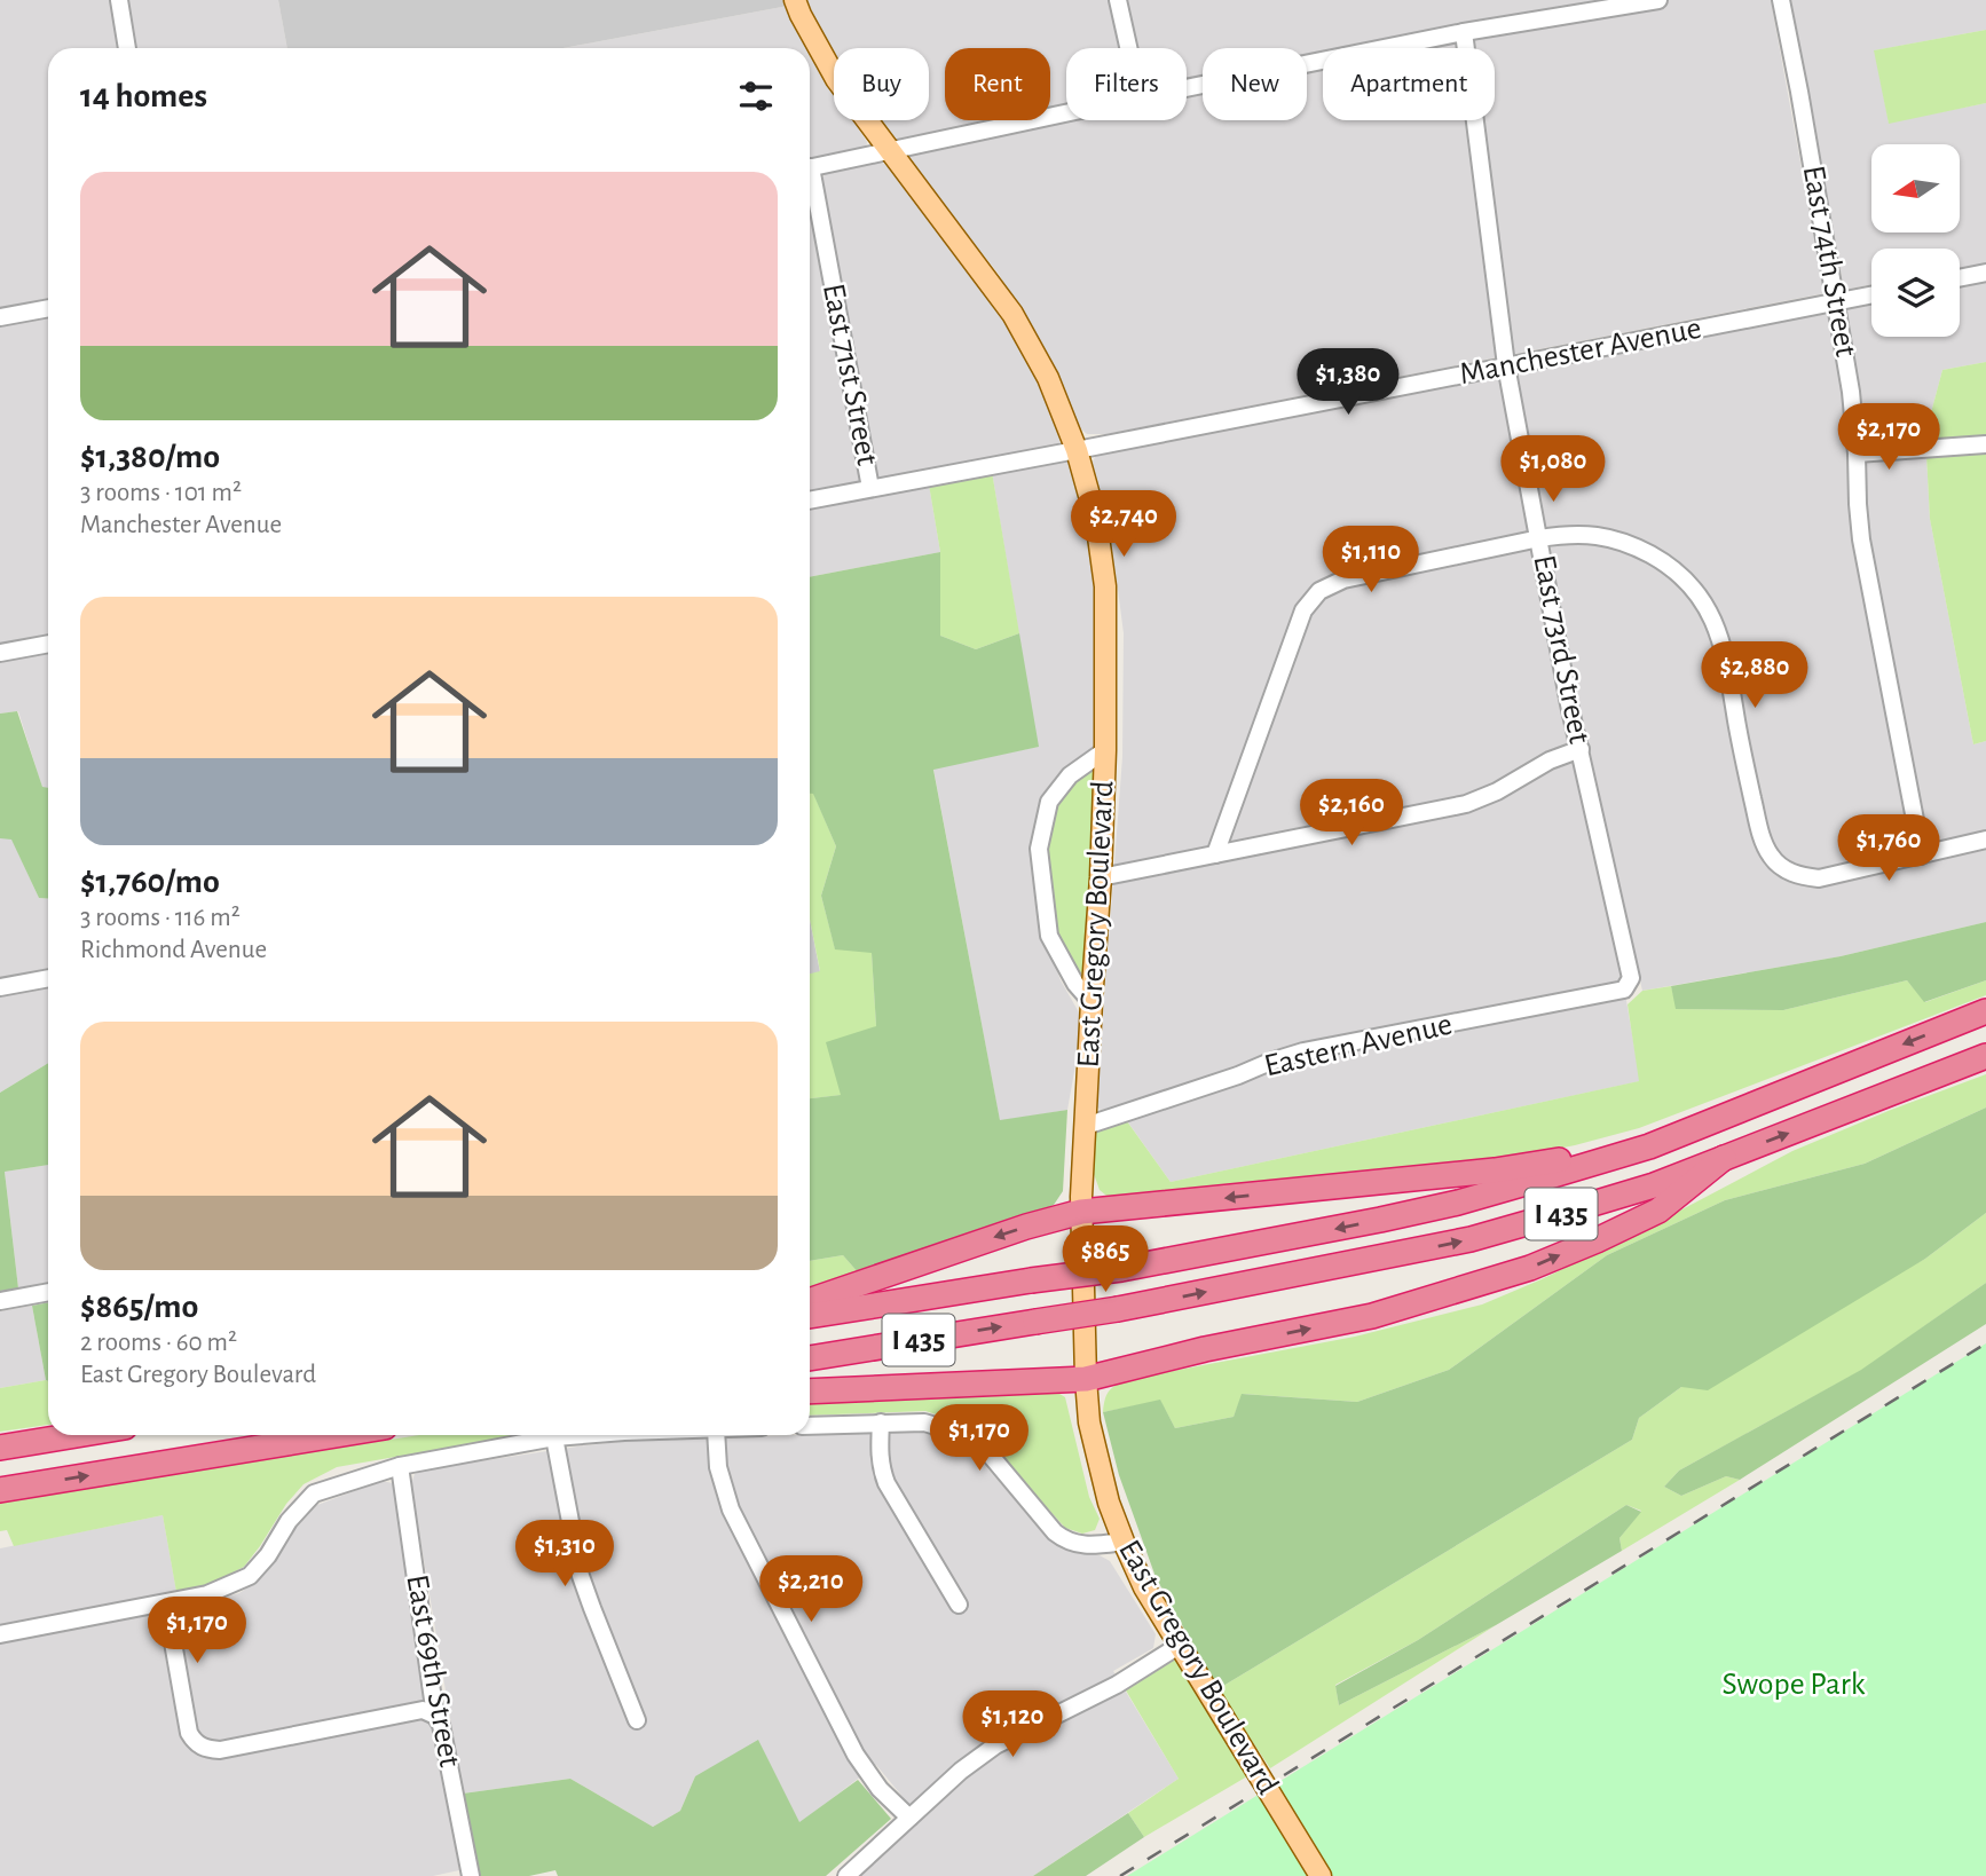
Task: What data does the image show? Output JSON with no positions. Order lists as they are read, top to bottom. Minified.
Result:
{"streets":{"highway":["I 435"],"main road":["East Gregory Boulevard"],"street":["East 74th Street","Manchester Avenue","East 71st Street","East 73rd Street","Eastern Avenue","East 69th Street"]},"crossings":[["East 74th Street","Manchester Avenue"],["Manchester Avenue","East 71st Street"],["Manchester Avenue","East 73rd Street"],["Manchester Avenue","East Gregory Boulevard"],["East 73rd Street","Eastern Avenue"],["East Gregory Boulevard","Eastern Avenue"]],"parks":["Swope Park"],"north":"left","page":{"chip":["Buy","Rent","Filters","New","Apartment"],"heading":"14 homes","list":[{"name":"$1,380/mo","note":"3 rooms · 101 m² · Manchester Avenue"},{"name":"$1,760/mo","note":"3 rooms · 116 m² · Richmond Avenue"},{"name":"$865/mo","note":"2 rooms · 60 m² · East Gregory Boulevard"}],"price":["$1,380","$2,170","$1,080","$2,740","$1,110","$2,880","$2,160","$1,760","$865","$1,170","$1,310","$2,210","$1,170","$1,120"]}}
